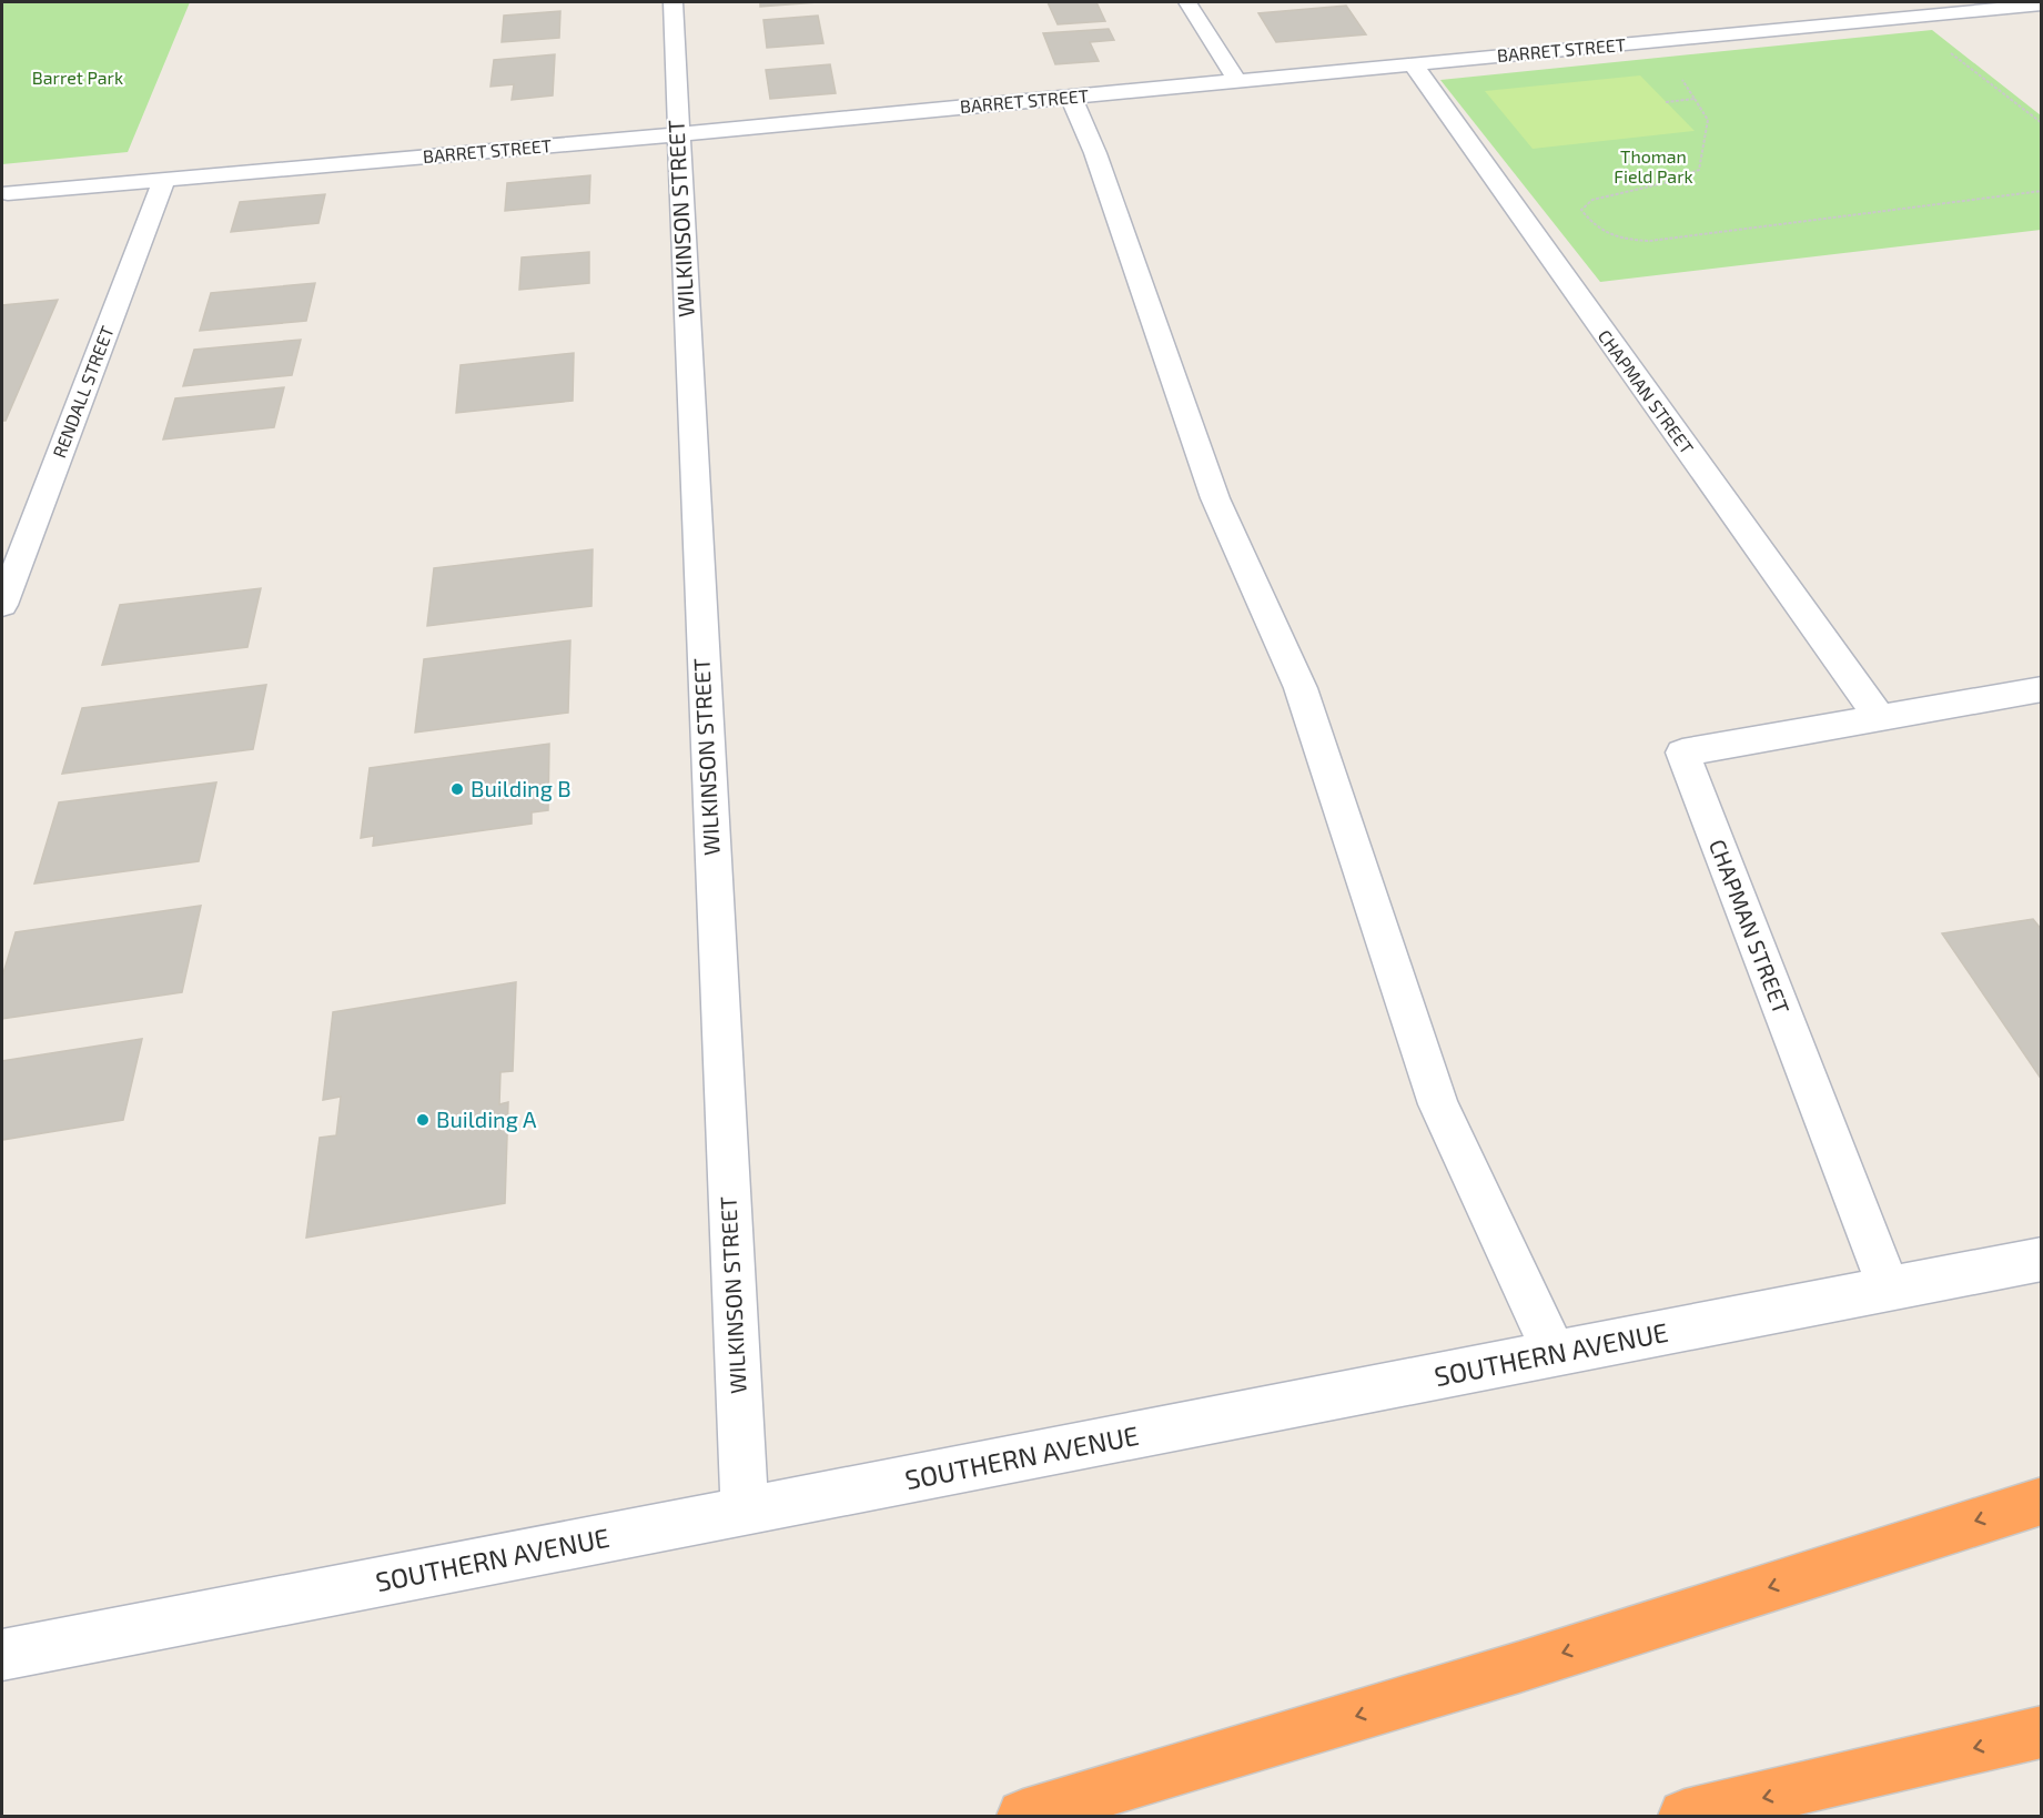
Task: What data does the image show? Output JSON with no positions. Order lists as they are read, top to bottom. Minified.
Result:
{"streets":{"street":["BARRET STREET","WILKINSON STREET","RENDALL STREET","CHAPMAN STREET","SOUTHERN AVENUE"]},"crossings":[["BARRET STREET","WILKINSON STREET"],["BARRET STREET","RENDALL STREET"],["BARRET STREET","CHAPMAN STREET"],["WILKINSON STREET","SOUTHERN AVENUE"],["CHAPMAN STREET","SOUTHERN AVENUE"]],"parks":["Barret Park","Thoman Field Park"],"places":["Building B","Building A"]}
